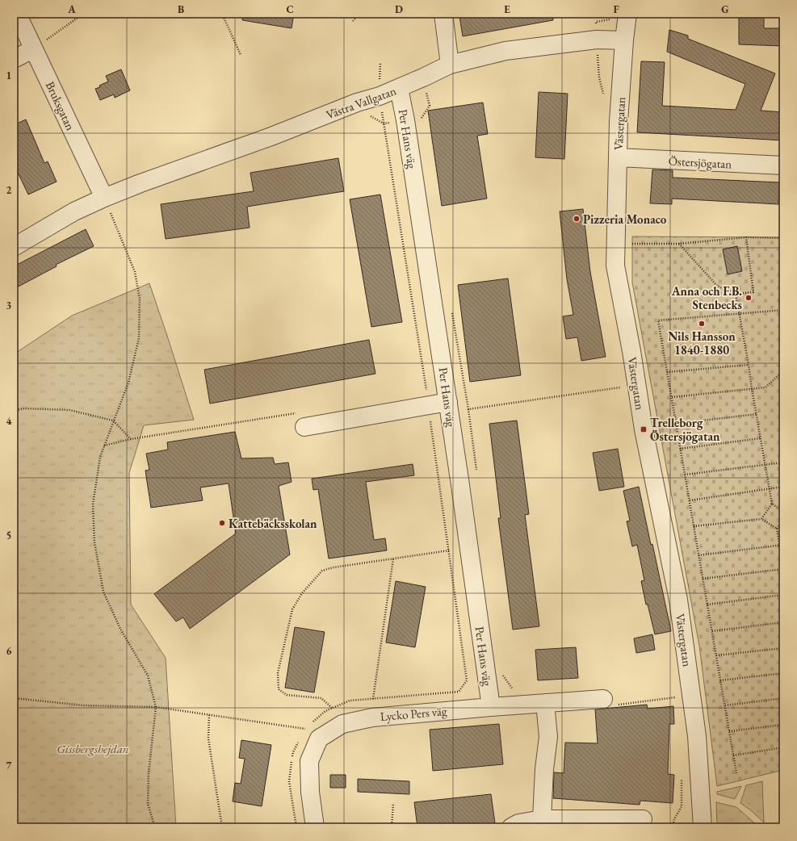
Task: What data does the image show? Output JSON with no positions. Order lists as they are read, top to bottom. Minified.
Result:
{"streets":{"street":["Västra Vallgatan","Bruksgatan","Västergatan","Per Hans väg","Östersjögatan","Lycko Pers väg"]},"crossings":[["Västra Vallgatan","Bruksgatan"],["Västra Vallgatan","Västergatan"],["Västra Vallgatan","Per Hans väg"],["Västergatan","Östersjögatan"],["Per Hans väg","Lycko Pers väg"]],"parks":["Gissbergshejdan"],"places":{"other":["Pizzeria Monaco","Anna och F.B. Stenbecks","Nils Hansson 1840-1880","Kattebäcksskolan"],"transit":["Trelleborg Östersjögatan"]},"grid":{"columns":["A","B","C","D","E","F","G"],"rows":["1","2","3","4","5","6","7"]}}
